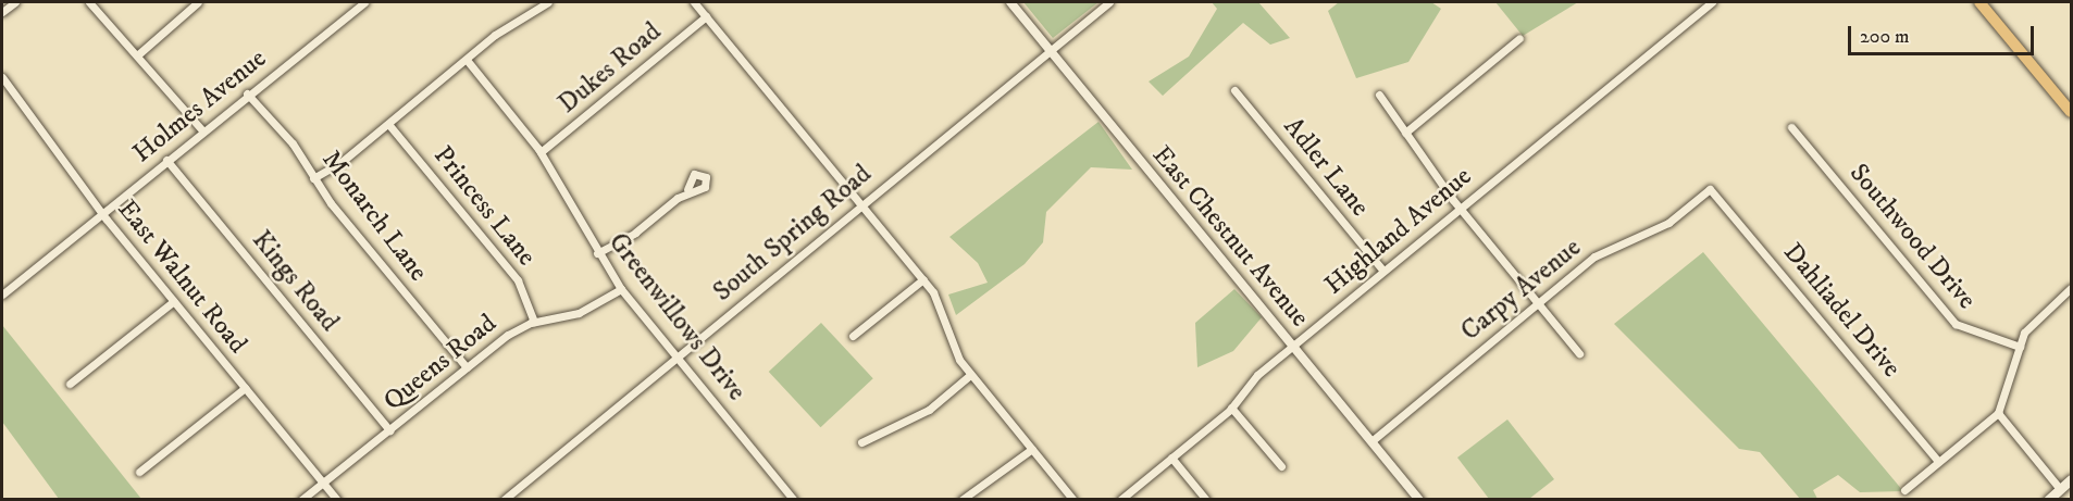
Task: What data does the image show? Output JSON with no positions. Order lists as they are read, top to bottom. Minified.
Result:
{"streets":{"street":["Dukes Road","Holmes Avenue","Adler Lane","Princess Lane","Monarch Lane","Highland Avenue","South Spring Road","East Chestnut Avenue","Southwood Drive","East Walnut Road","Kings Road","Carpy Avenue","Dahliadel Drive","Greenwillows Drive","Queens Road"]},"crossings":[["Dukes Road","Greenwillows Drive"],["Holmes Avenue","Monarch Lane"],["Holmes Avenue","East Walnut Road"],["Holmes Avenue","Kings Road"],["Adler Lane","Highland Avenue"],["Princess Lane","Queens Road"],["Monarch Lane","Queens Road"],["Highland Avenue","East Chestnut Avenue"],["South Spring Road","East Chestnut Avenue"],["South Spring Road","Greenwillows Drive"],["East Chestnut Avenue","Carpy Avenue"],["East Walnut Road","Queens Road"],["Kings Road","Queens Road"],["Carpy Avenue","Dahliadel Drive"],["Greenwillows Drive","Queens Road"]],"scale_bar":"200 m"}
